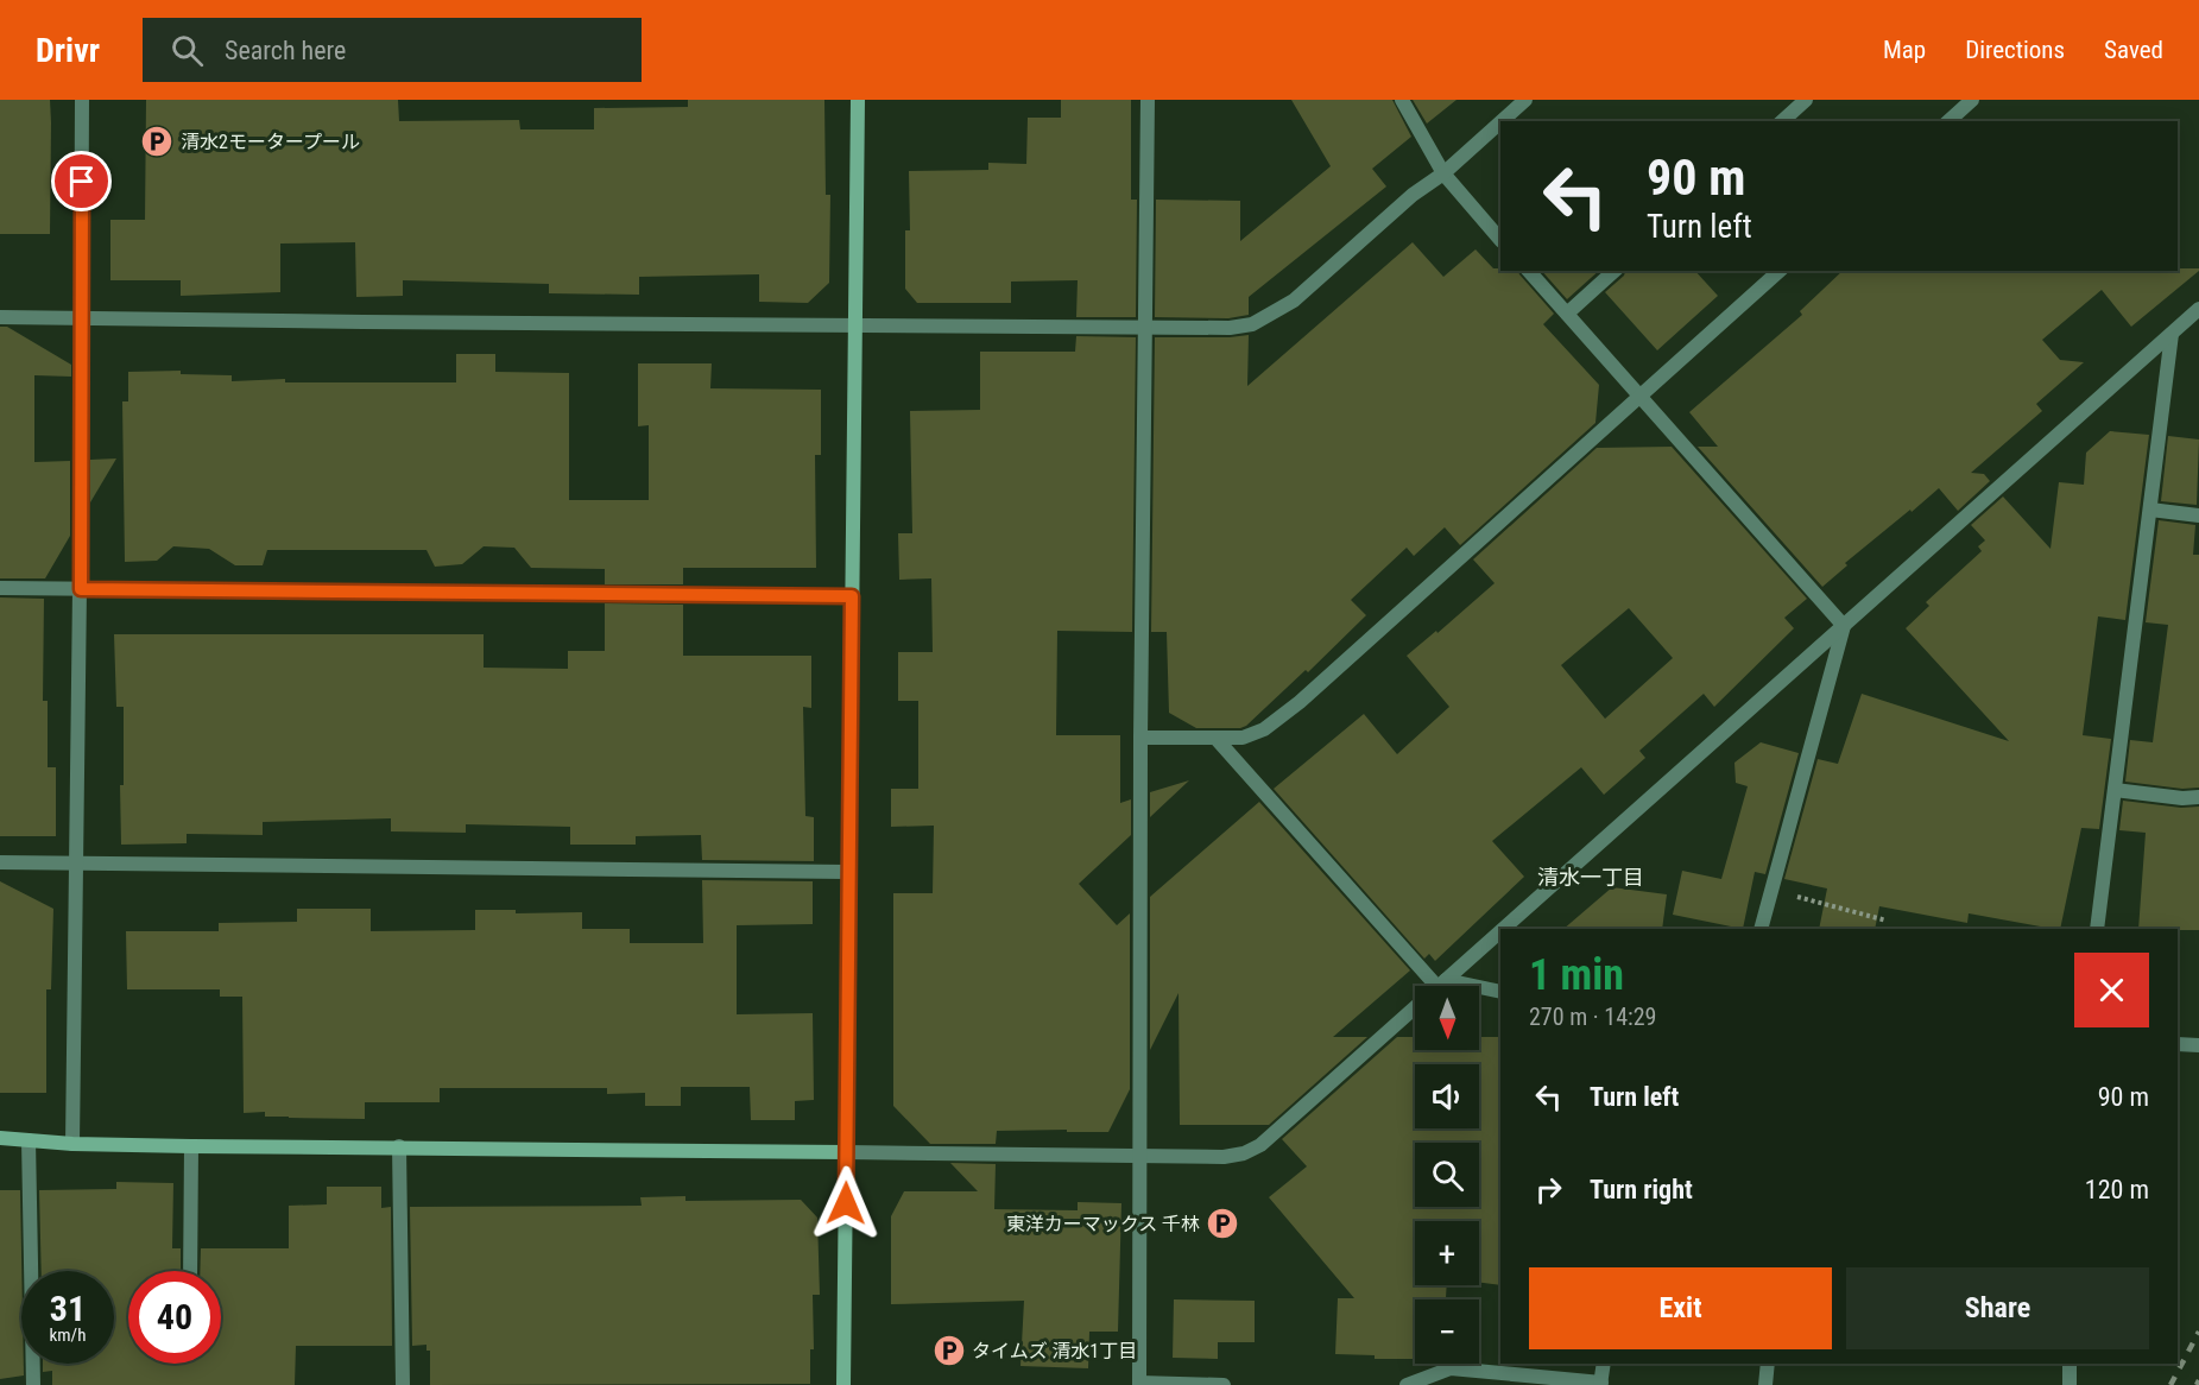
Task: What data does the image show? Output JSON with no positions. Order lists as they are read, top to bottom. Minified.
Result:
{"districts":["清水一丁目"],"places":{"parking":["清水2モータープール","東洋カーマックス 千林","タイムズ 清水1丁目"]},"north":"bottom","page":{"header":"Drivr","search":"Search here","nav":["Map","Directions","Saved"],"turn":["90 m","Turn left"],"heading":["1 min","270 m · 14:29"],"map_buttons":["+","−"],"list":[{"name":"Turn left","value":"90 m"},{"name":"Turn right","value":"120 m"}],"buttons":["Exit","Share"],"speed":"31 km/h","limit":"40"}}
